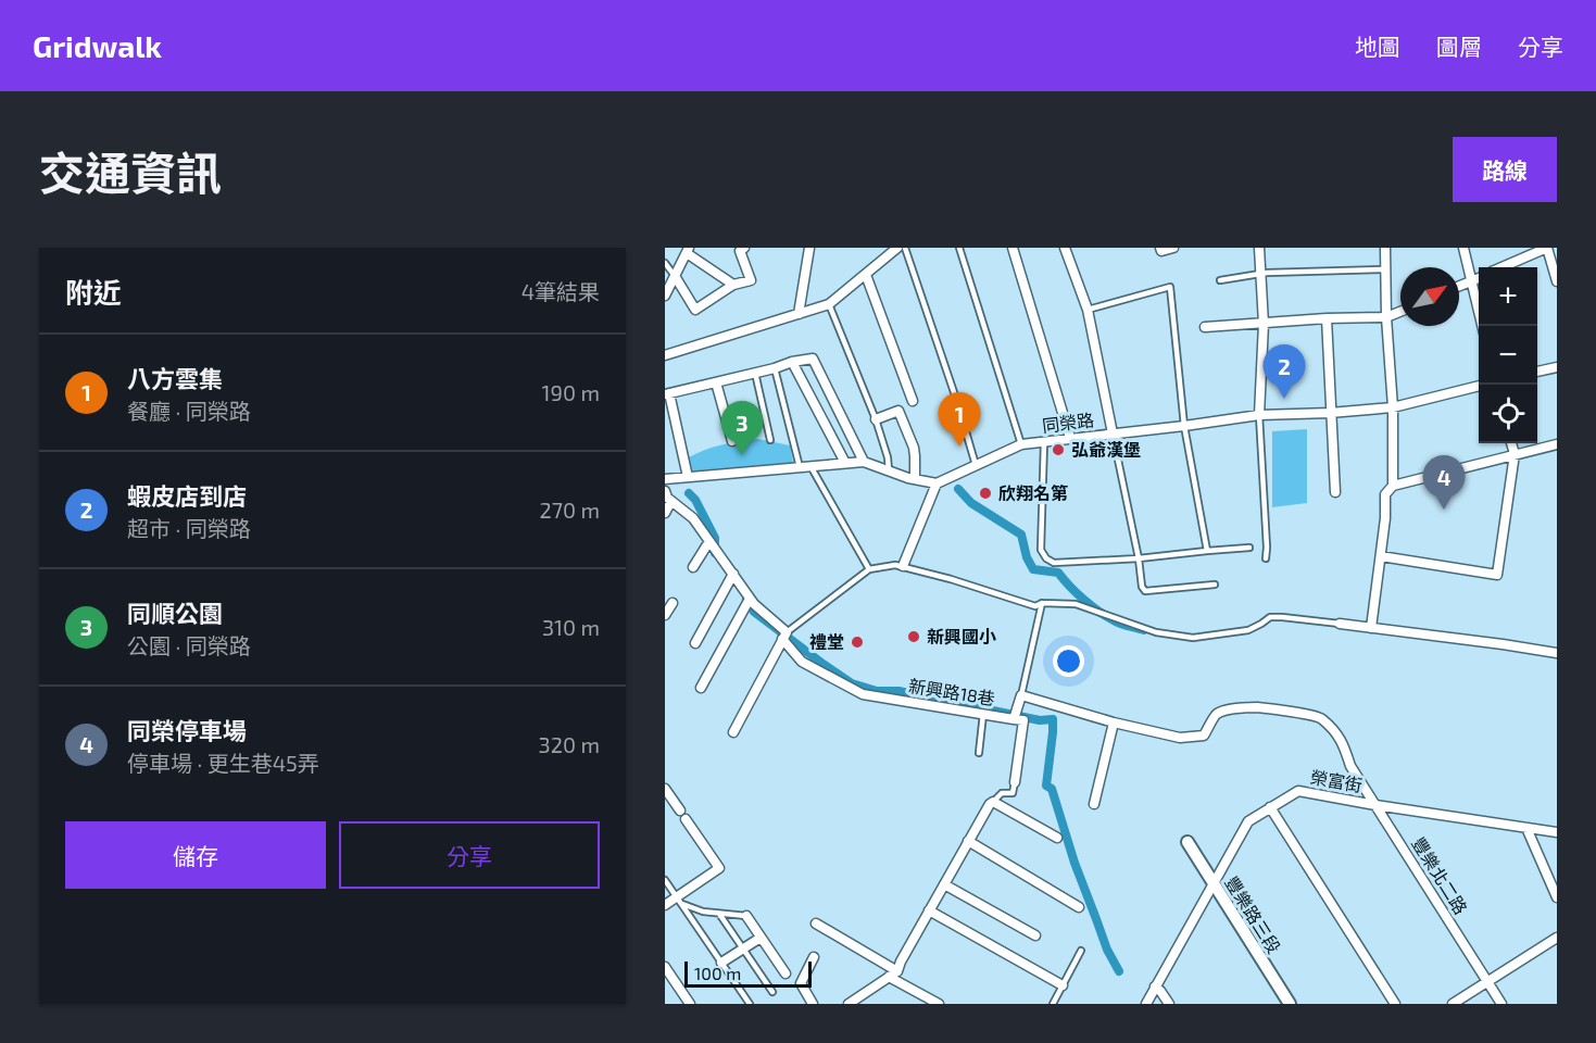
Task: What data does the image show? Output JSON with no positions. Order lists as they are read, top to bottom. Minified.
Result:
{"streets":{"street":["同榮路","新興路18巷","榮富街","豐樂北二路","豐樂路三段"]},"crossings":[["新興路18巷","豐樂北二路"],["榮富街","豐樂北二路"],["榮富街","豐樂路三段"]],"places":["弘爺漢堡","欣翔名第","新興國小","禮堂"],"scale_bar":"100 m","north":"top right","page":{"header":"Gridwalk","nav":["地圖","圖層","分享"],"title":"交通資訊","buttons":["路線",["儲存","分享"]],"heading":["附近","4筆結果"],"map_buttons":["+","−"],"list":[{"mark":"1","name":"八方雲集","note":"餐廳 · 同榮路","value":"190 m"},{"mark":"2","name":"蝦皮店到店","note":"超市 · 同榮路","value":"270 m"},{"mark":"3","name":"同順公園","note":"公園 · 同榮路","value":"310 m"},{"mark":"4","name":"同榮停車場","note":"停車場 · 更生巷45弄","value":"320 m"}],"pins":["2","1","3","4"],"scale":"100 m"}}
